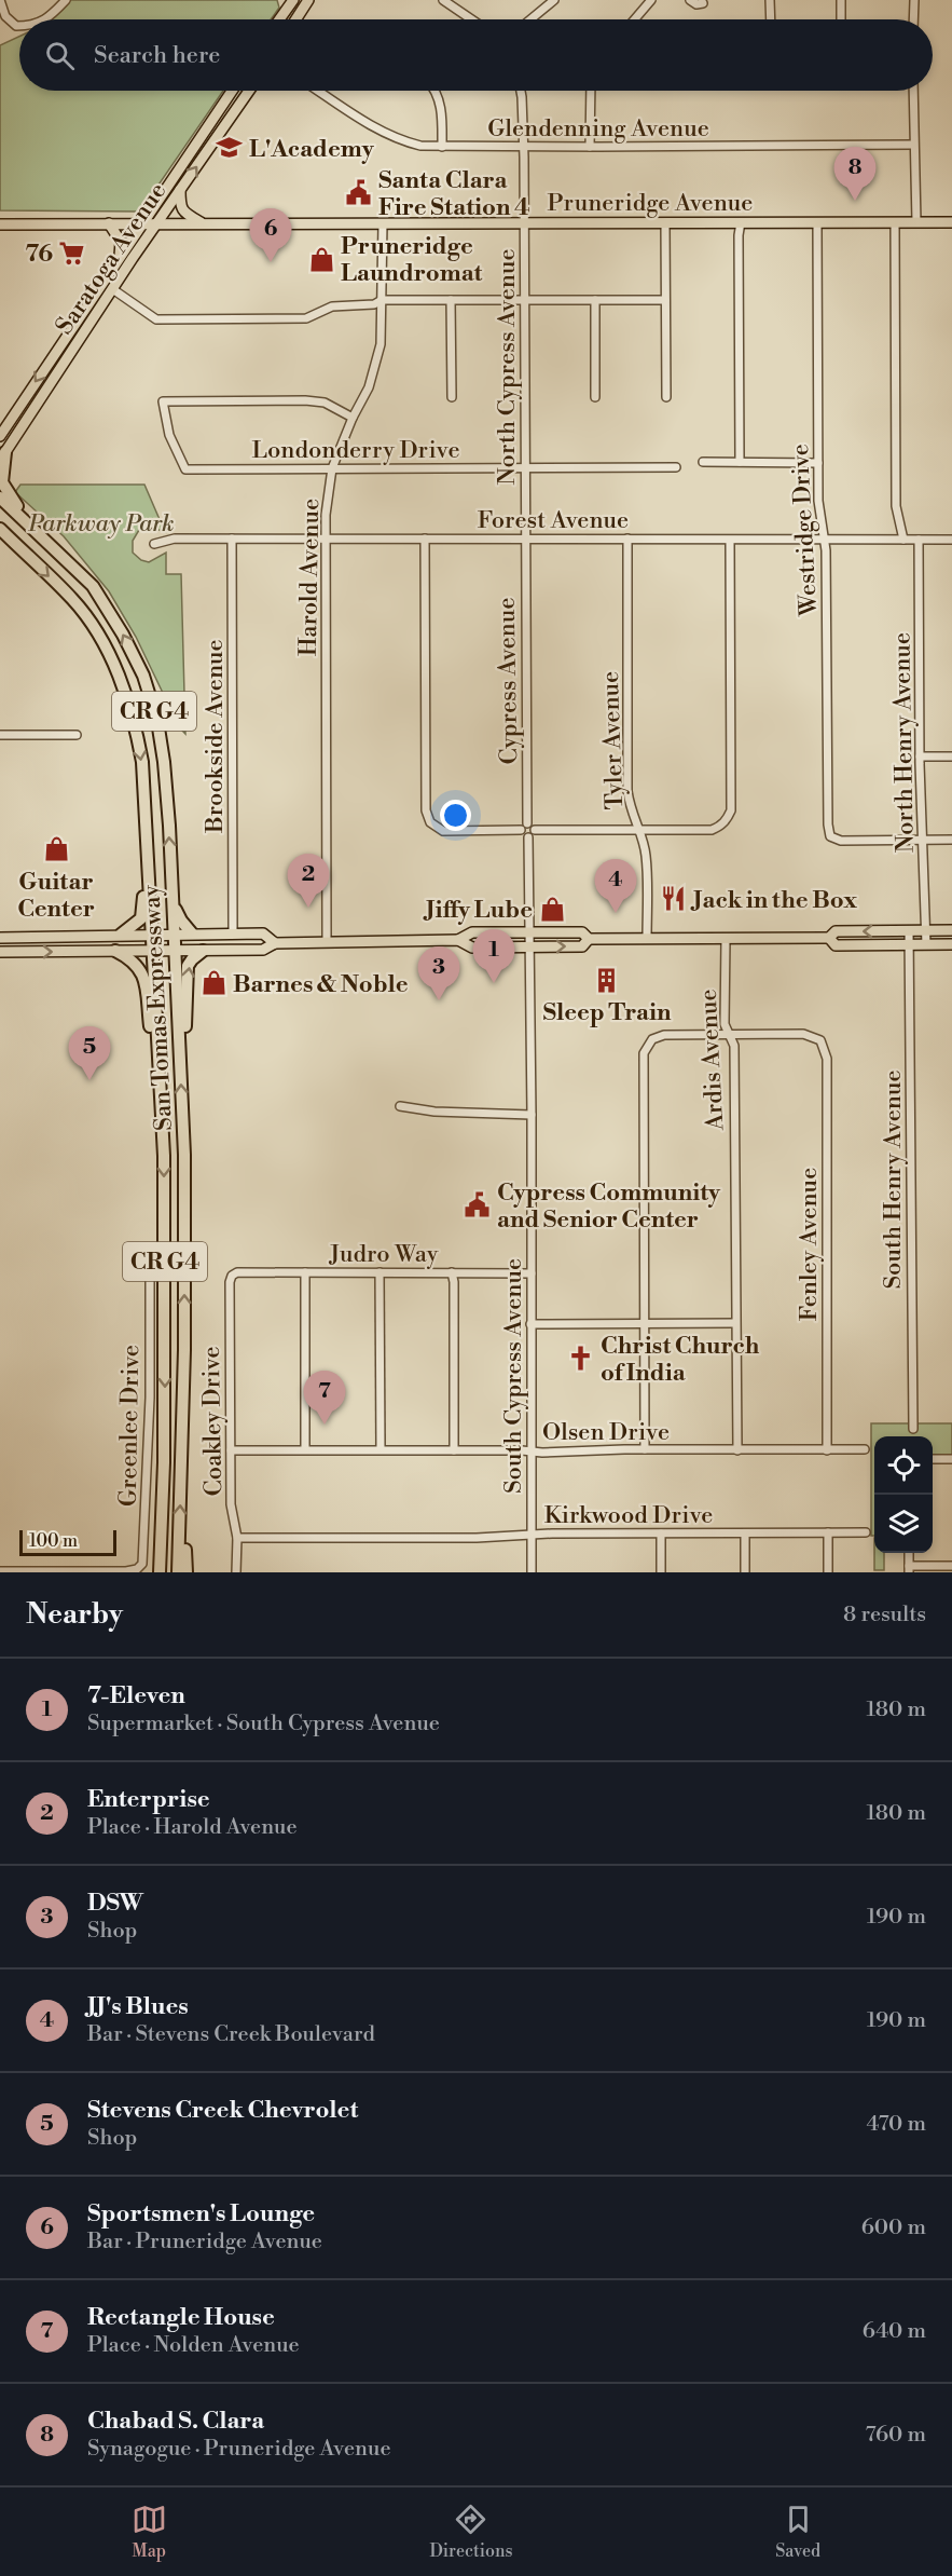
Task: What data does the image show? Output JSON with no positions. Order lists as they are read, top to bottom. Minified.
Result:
{"streets":{"highway":["CR G4","San Tomas Expressway"],"main road":["Pruneridge Avenue","Saratoga Avenue"],"street":["Glendenning Avenue","North Cypress Avenue","Londonderry Drive","Forest Avenue","Westridge Drive","Harold Avenue","Cypress Avenue","Brookside Avenue","Tyler Avenue","North Henry Avenue","Ardis Avenue","South Henry Avenue","Fenley Avenue","Judro Way","South Cypress Avenue","Coakley Drive","Greenlee Drive","Olsen Drive","Kirkwood Drive"]},"crossings":[["Glendenning Avenue","North Cypress Avenue"],["Pruneridge Avenue","Saratoga Avenue"],["Pruneridge Avenue","North Cypress Avenue"],["Pruneridge Avenue","Westridge Drive"],["Pruneridge Avenue","Harold Avenue"],["North Cypress Avenue","Londonderry Drive"],["North Cypress Avenue","Forest Avenue"],["North Cypress Avenue","Cypress Avenue"],["Londonderry Drive","Harold Avenue"],["Forest Avenue","Westridge Drive"],["Forest Avenue","Harold Avenue"],["Forest Avenue","Cypress Avenue"],["Forest Avenue","Brookside Avenue"],["Forest Avenue","Tyler Avenue"],["Forest Avenue","North Henry Avenue"],["Westridge Drive","North Henry Avenue"],["Ardis Avenue","Fenley Avenue"],["Ardis Avenue","Olsen Drive"],["Fenley Avenue","Olsen Drive"],["Judro Way","South Cypress Avenue"],["Judro Way","Coakley Drive"],["South Cypress Avenue","Olsen Drive"],["South Cypress Avenue","Kirkwood Drive"],["Coakley Drive","Olsen Drive"],["Coakley Drive","Kirkwood Drive"]],"parks":["Parkway Park"],"places":{"school or university":["L'Academy"],"public building":["Santa Clara Fire Station 4","Cypress Community and Senior Center"],"supermarket":["76"],"shop":["Pruneridge Laundromat","Guitar Center","Jiffy Lube","Barnes & Noble"],"restaurant":["Jack in the Box"],"building":["Sleep Train"],"church":["Christ Church of India"]},"scale_bar":"100 m","page":{"search":"Search here","pins":["8","6","2","4","1","3","5","7"],"scale":"100 m","heading":["Nearby","8 results"],"list":[{"mark":"1","name":"7-Eleven","note":"Supermarket · South Cypress Avenue","value":"180 m"},{"mark":"2","name":"Enterprise","note":"Place · Harold Avenue","value":"180 m"},{"mark":"3","name":"DSW","note":"Shop","value":"190 m"},{"mark":"4","name":"JJ's Blues","note":"Bar · Stevens Creek Boulevard","value":"190 m"},{"mark":"5","name":"Stevens Creek Chevrolet","note":"Shop","value":"470 m"},{"mark":"6","name":"Sportsmen's Lounge","note":"Bar · Pruneridge Avenue","value":"600 m"},{"mark":"7","name":"Rectangle House","note":"Place · Nolden Avenue","value":"640 m"},{"mark":"8","name":"Chabad S. Clara","note":"Synagogue · Pruneridge Avenue","value":"760 m"}],"nav":["Map","Directions","Saved"]}}
